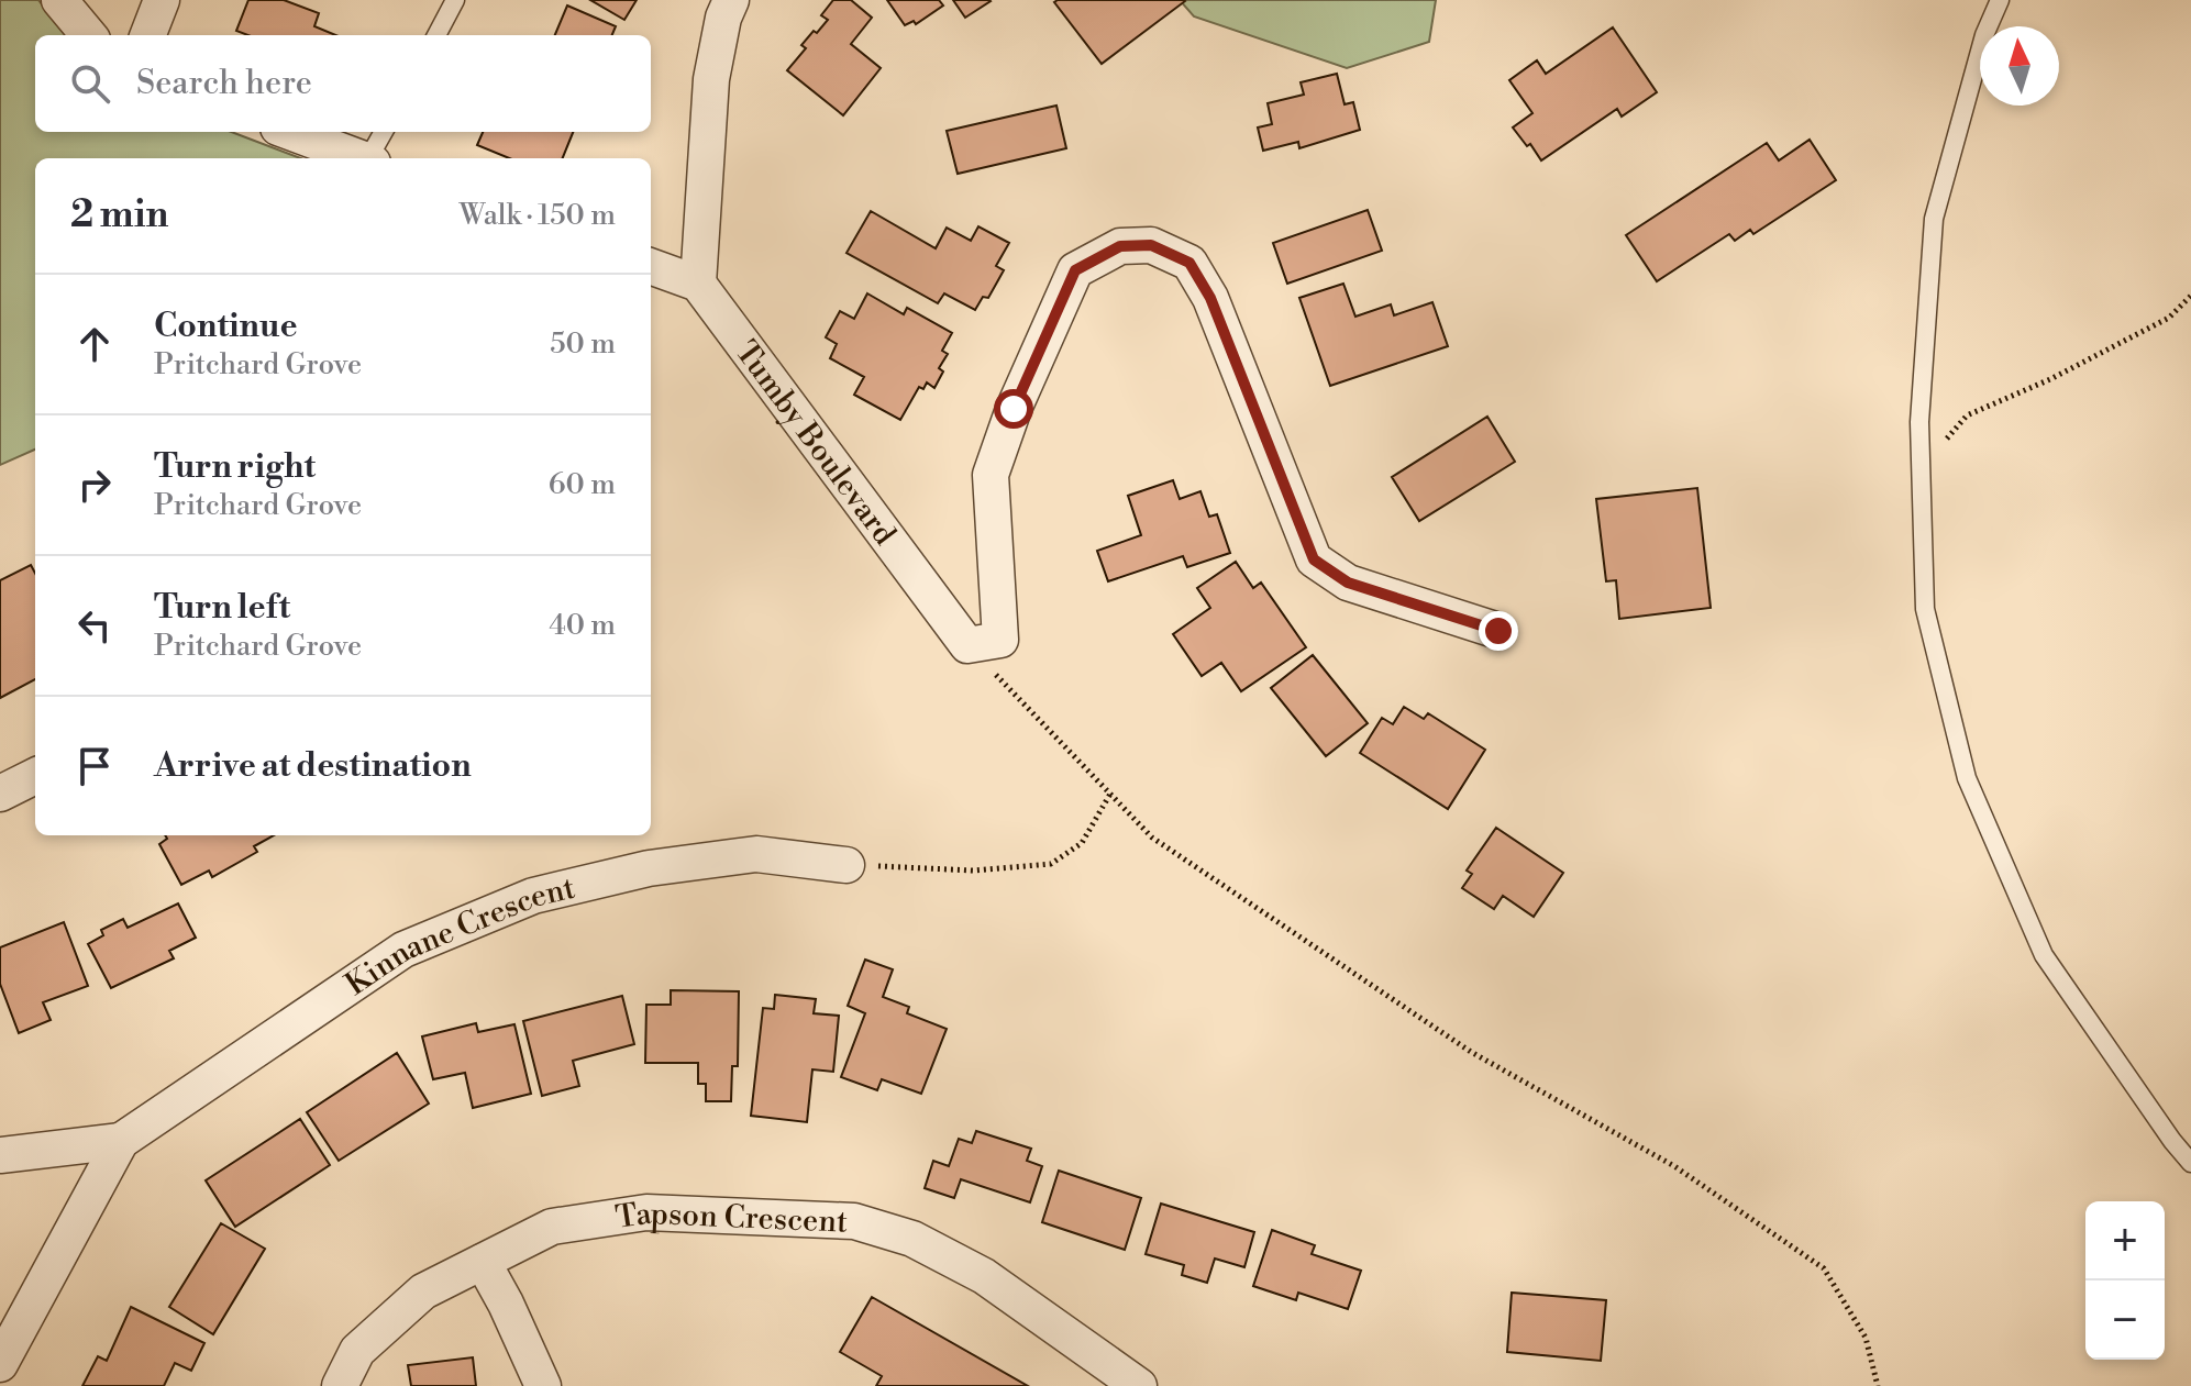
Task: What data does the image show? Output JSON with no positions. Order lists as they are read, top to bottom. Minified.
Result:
{"streets":{"street":["Tumby Boulevard","Kinnane Crescent","Tapson Crescent"]},"north":"top","page":{"search":"Search here","heading":["2 min","Walk · 150 m"],"list":[["Continue","Pritchard Grove","50 m"],["Turn right","Pritchard Grove","60 m"],["Turn left","Pritchard Grove","40 m"],"Arrive at destination"],"map_buttons":["+","−"]}}
